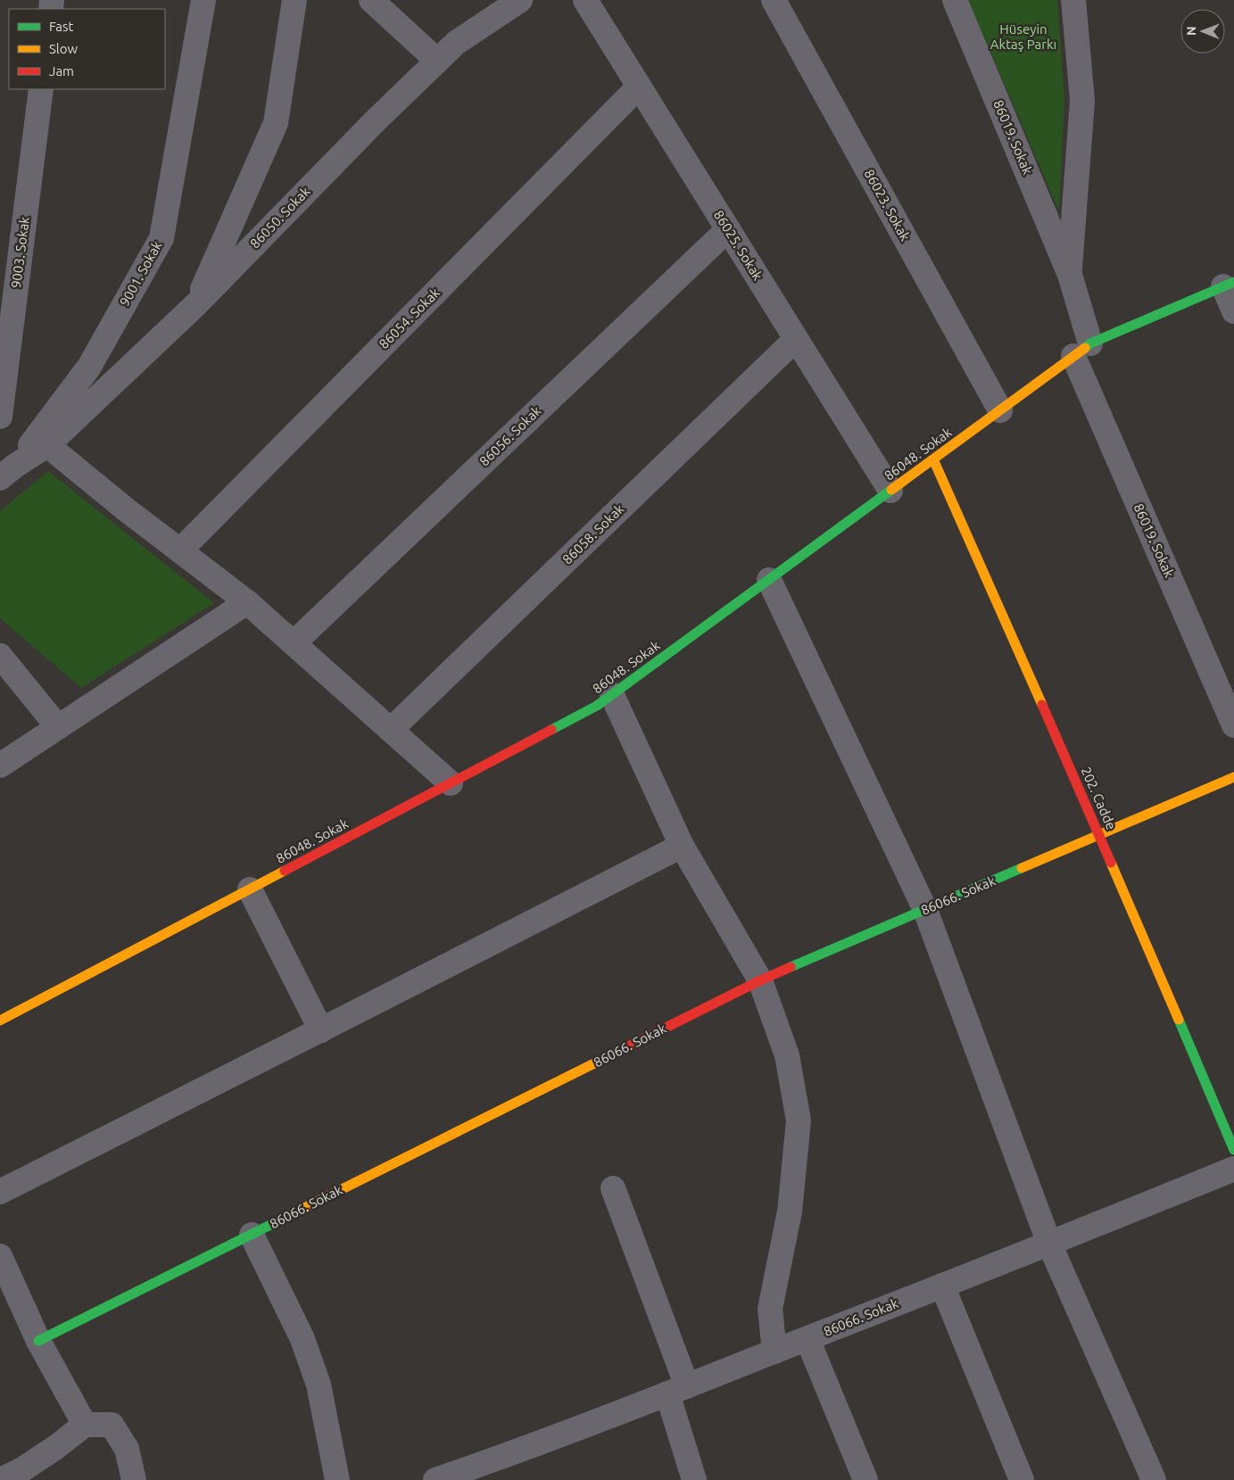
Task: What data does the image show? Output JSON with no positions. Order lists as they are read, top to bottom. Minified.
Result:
{"streets":{"street":["86019. Sokak","86023. Sokak","86050. Sokak","86025. Sokak","9003. Sokak","9001. Sokak","86054. Sokak","86056. Sokak","86048. Sokak","86058. Sokak","202. Cadde","86066. Sokak"]},"crossings":[["86019. Sokak","86048. Sokak"],["86023. Sokak","86048. Sokak"],["86050. Sokak","9001. Sokak"],["86025. Sokak","86054. Sokak"],["86025. Sokak","86056. Sokak"],["86025. Sokak","86048. Sokak"],["86025. Sokak","86058. Sokak"],["86048. Sokak","202. Cadde"],["202. Cadde","86066. Sokak"]],"parks":["Hüseyin Aktaş Parkı"],"legend":["Fast","Slow","Jam"],"north":"left"}
